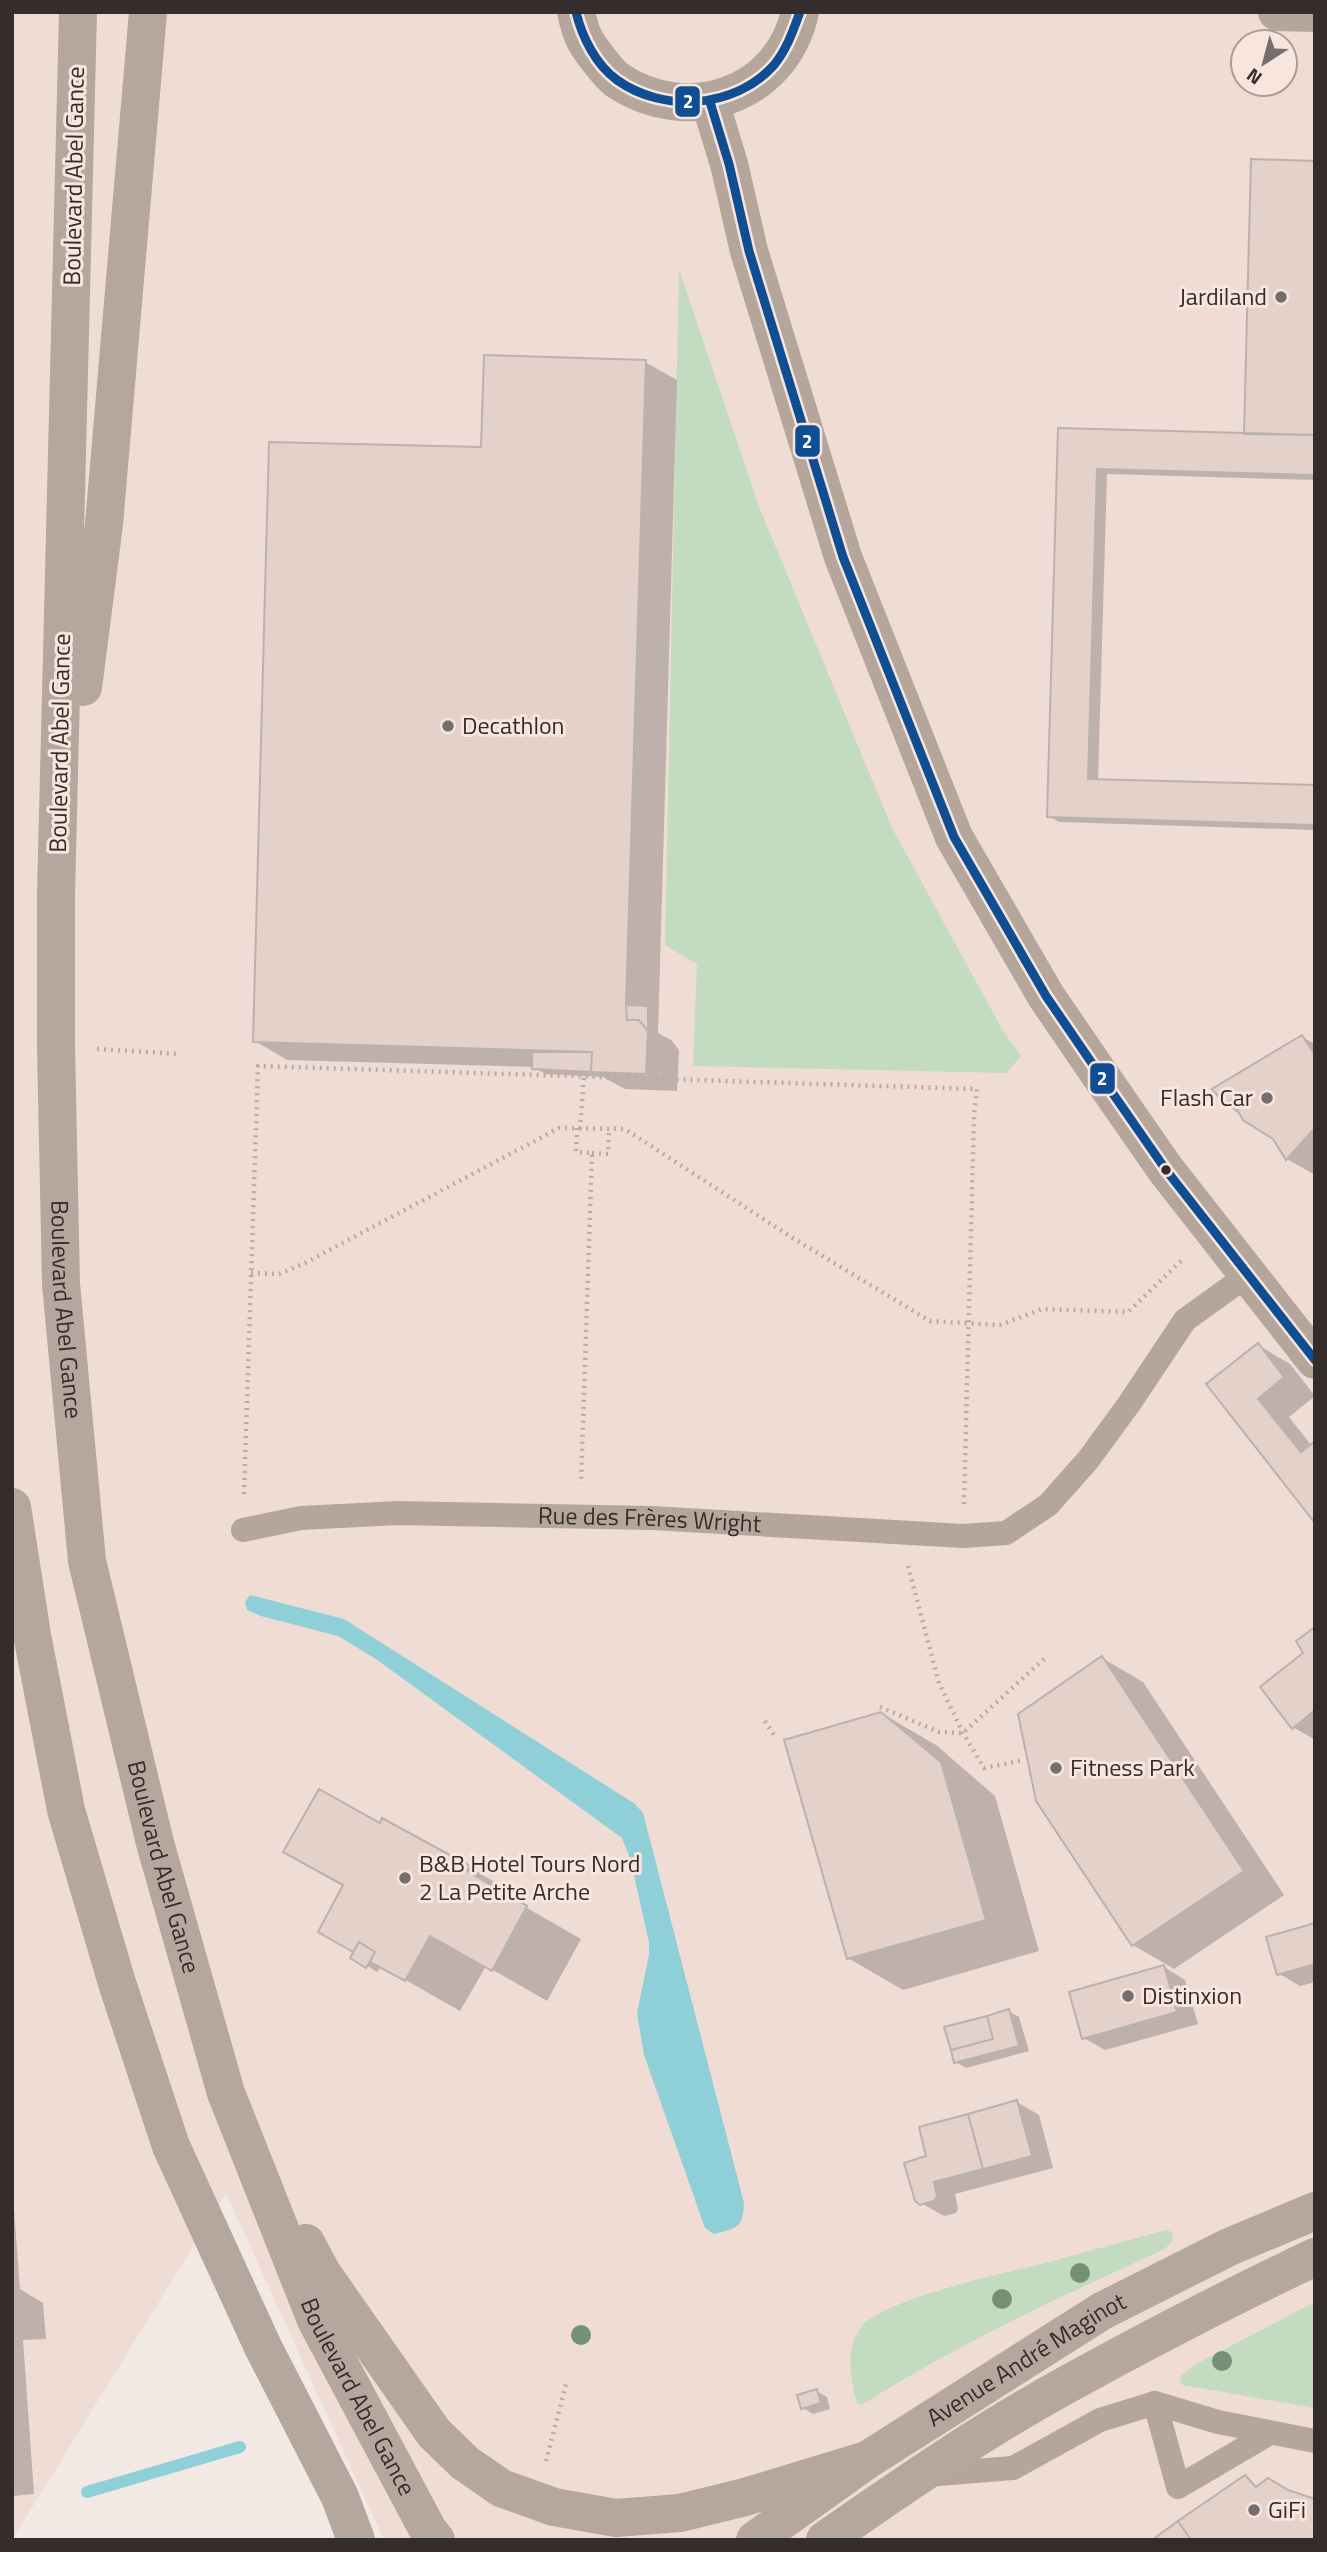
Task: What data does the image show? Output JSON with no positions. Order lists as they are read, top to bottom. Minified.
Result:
{"streets":{"main road":["Boulevard Abel Gance","Avenue André Maginot"],"lane":["Rue des Frères Wright"]},"places":["Jardiland","Decathlon","Flash Car","Fitness Park","B&B Hotel Tours Nord 2 La Petite Arche","Distinxion","GiFi"],"lines":["transit line 2"],"north":"bottom left"}
